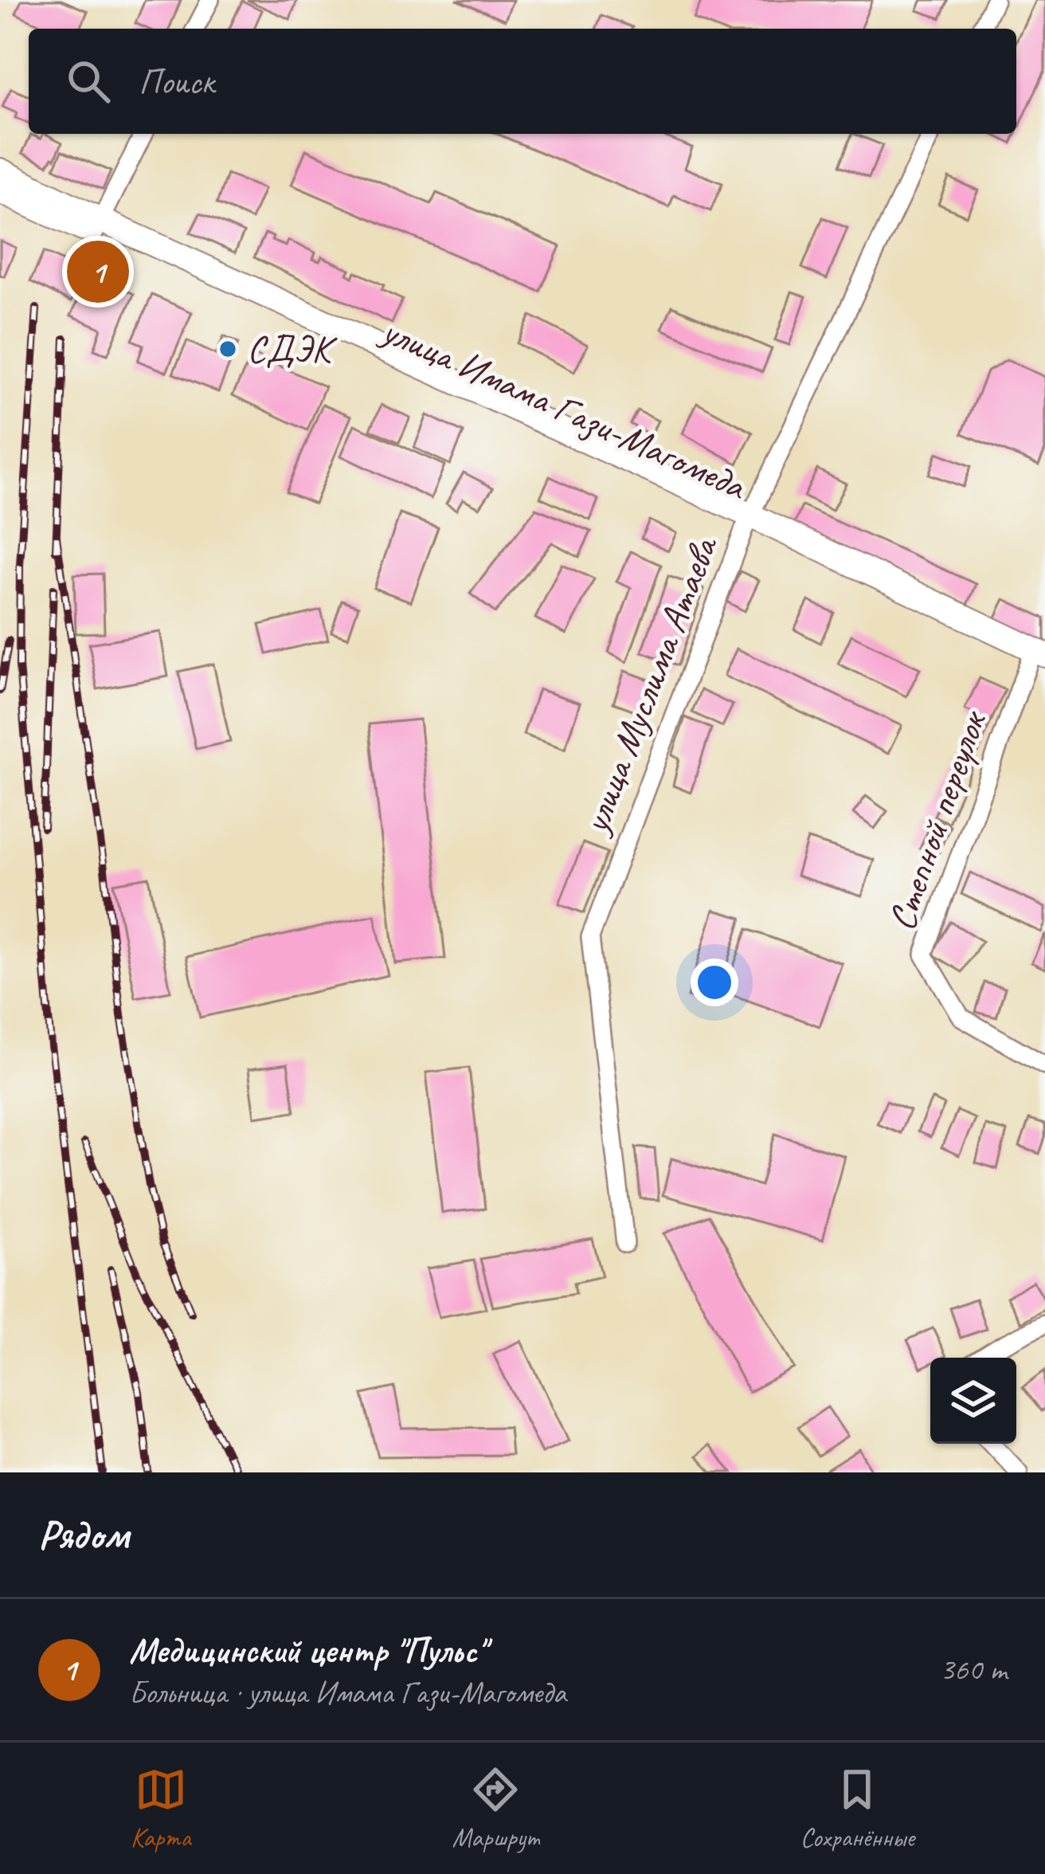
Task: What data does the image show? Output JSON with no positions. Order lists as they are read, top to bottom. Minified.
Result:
{"streets":{"main road":["улица Имама Гази-Магомеда"],"street":["улица Муслима Атаева","Степной переулок"]},"crossings":[["улица Имама Гази-Магомеда","улица Муслима Атаева"],["улица Имама Гази-Магомеда","Степной переулок"]],"places":["СДЭК"],"page":{"search":"Поиск","pins":"1","heading":"Рядом","list":[{"mark":"1","name":"Медицинский центр \"Пульс\"","note":"Больница · улица Имама Гази-Магомеда","value":"360 m"}],"nav":["Карта","Маршрут","Сохранённые"]}}
